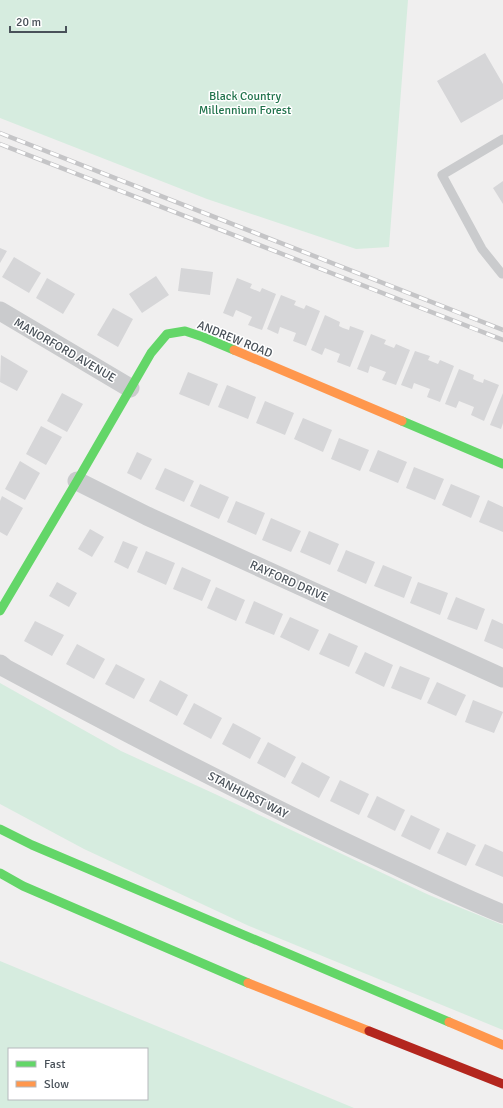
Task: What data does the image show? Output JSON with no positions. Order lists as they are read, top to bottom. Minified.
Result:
{"streets":{"main road":["ANDREW ROAD"],"street":["MANORFORD AVENUE","RAYFORD DRIVE","STANHURST WAY"]},"crossings":[["ANDREW ROAD","MANORFORD AVENUE"],["ANDREW ROAD","RAYFORD DRIVE"]],"parks":["Black Country Millennium Forest"],"legend":["Fast","Slow"],"scale_bar":"20 m"}
